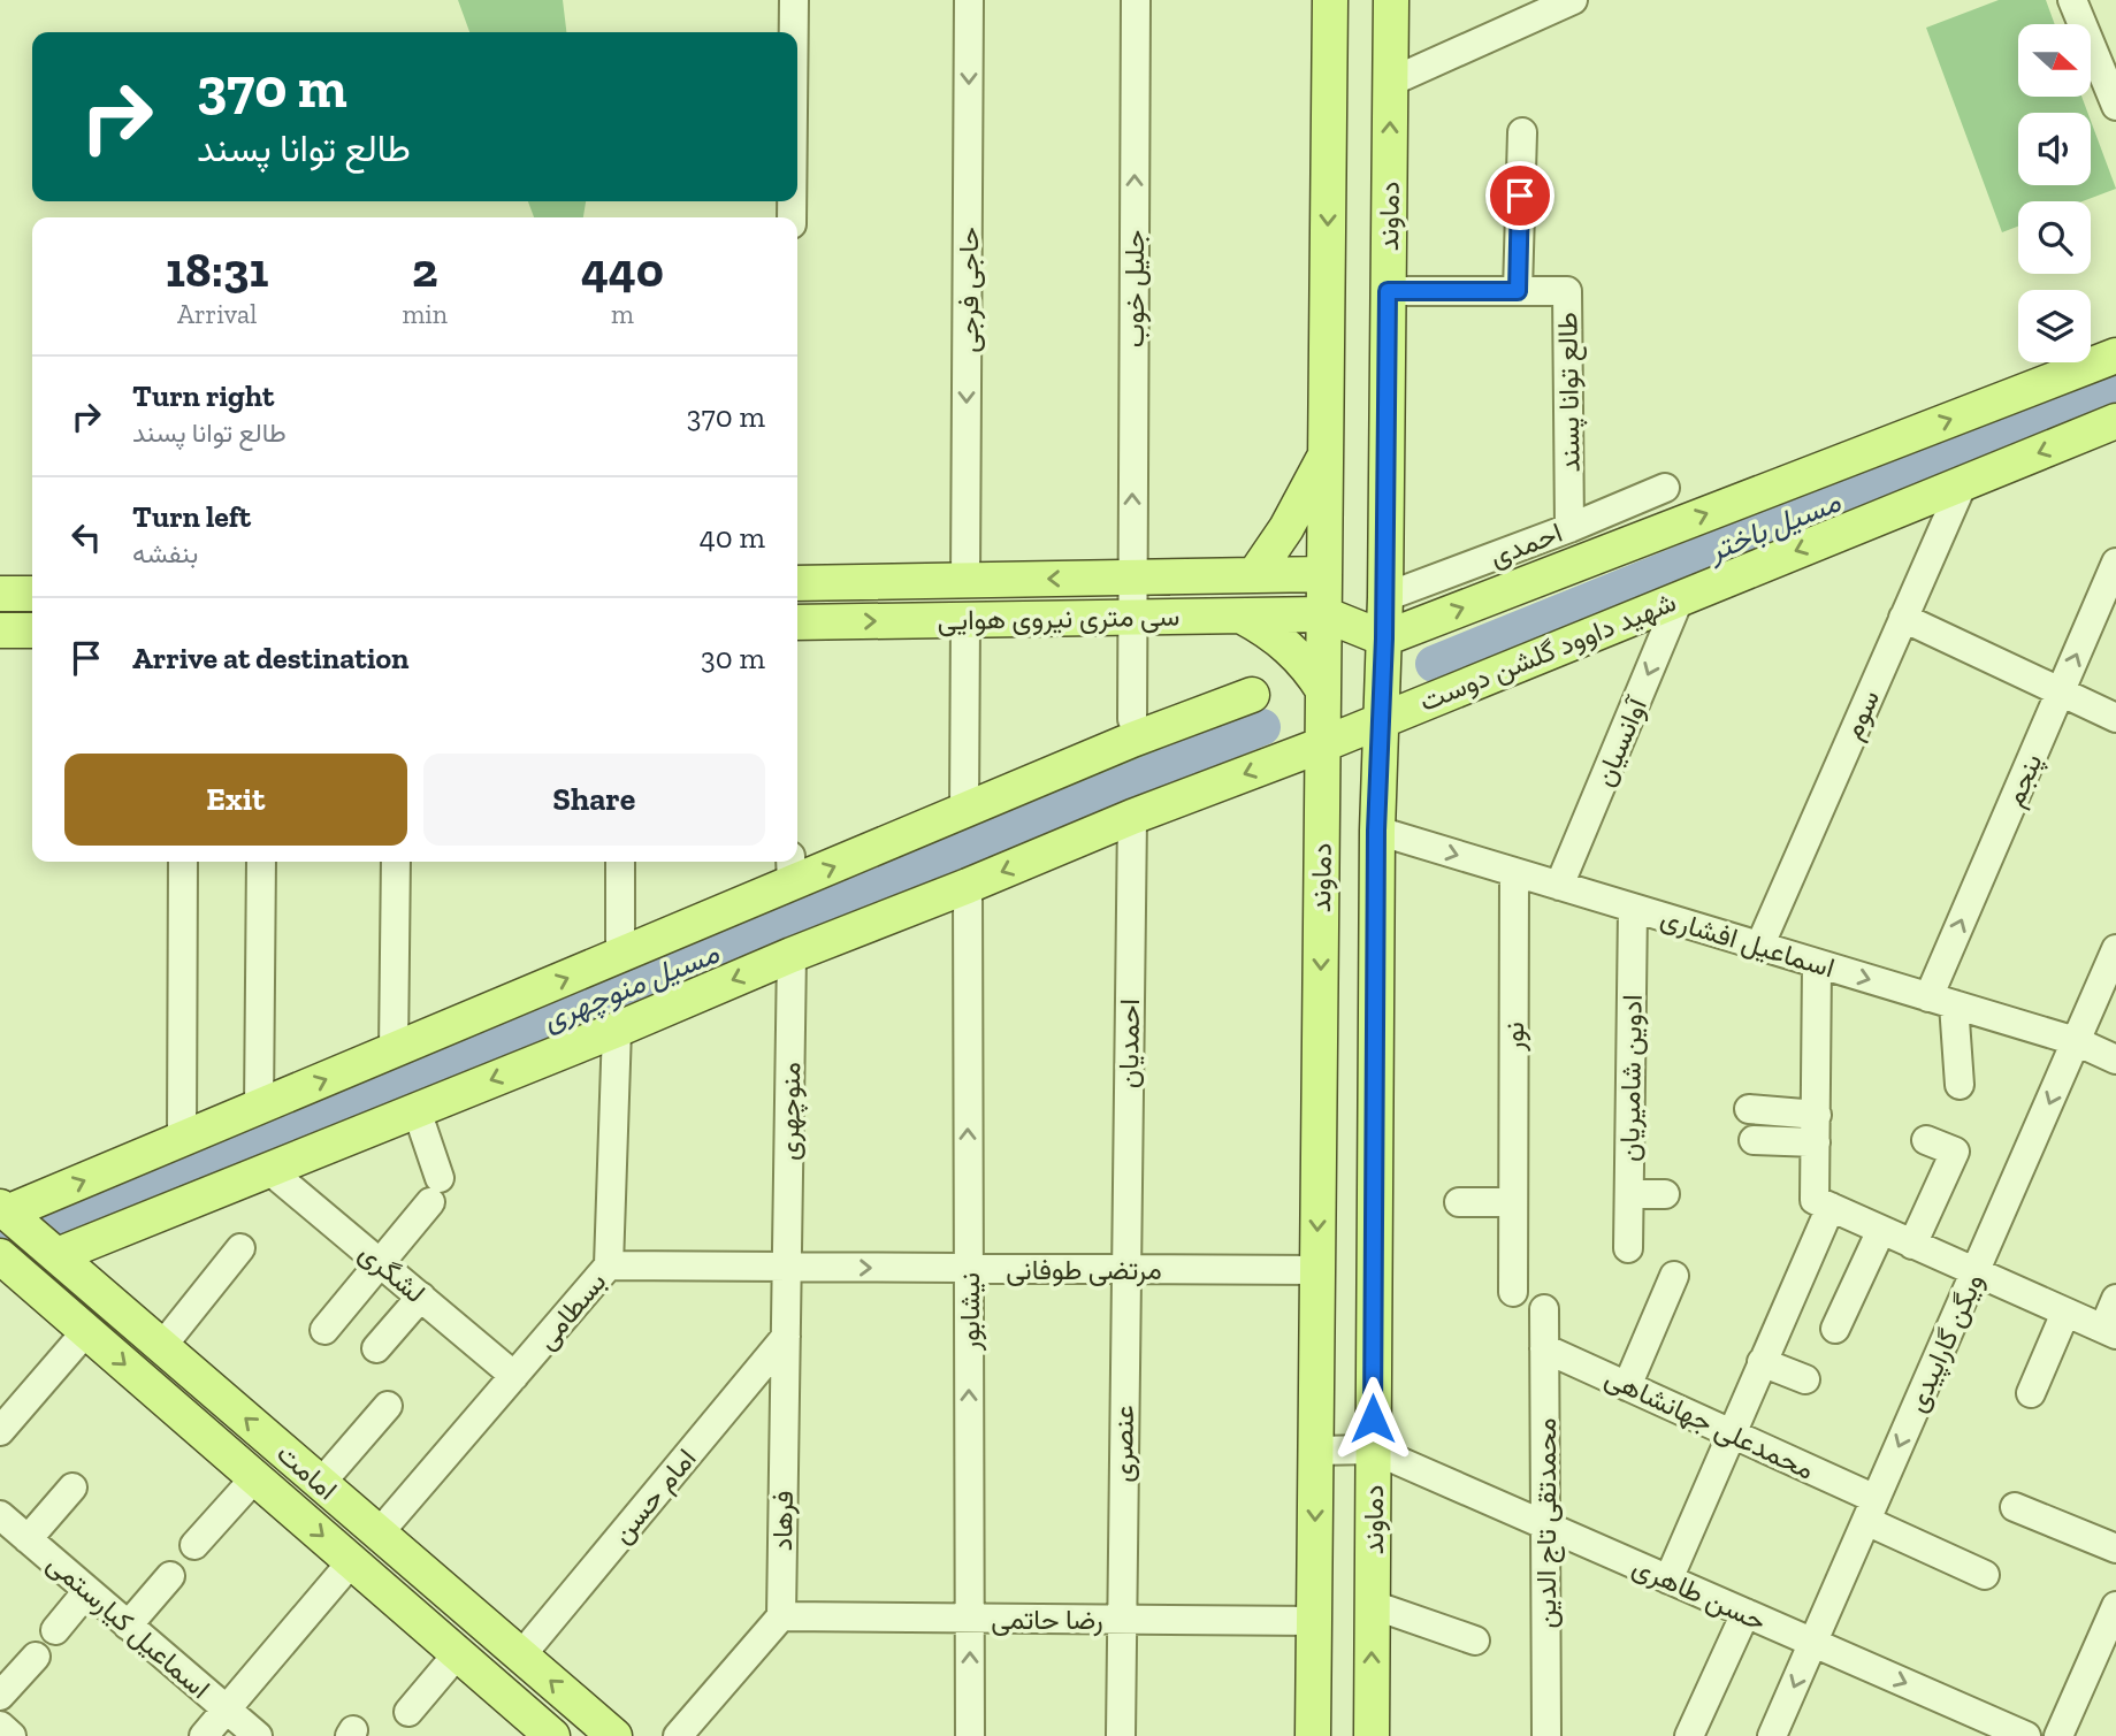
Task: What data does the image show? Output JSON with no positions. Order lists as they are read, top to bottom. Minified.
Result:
{"streets":{"main road":["دماوند","سی متری نیروی هوایی","شهید داوود گلشن دوست","امامت"],"street":["جلیل خوب","حاجی فرجی","طالع توانا پسند","احمدی","سوم","آوانسیان","پنجم","اسماعیل افشاری","نور","احمدیان","ادوین شامیریان","منوچهری","مرتضی طوفانی","لشگری","بسطامی","نیشابور","ویگن گاراپیدی","محمدعلی جهانشاهی","عنصری","امام حسن","فرهاد","محمدتقی تاج الدین","حسن طاهری","رضا حاتمی","اسماعیل کیارستمی"]},"crossings":[["دماوند","طالع توانا پسند"],["دماوند","احمدی"],["دماوند","سی متری نیروی هوایی"],["دماوند","شهید داوود گلشن دوست"],["دماوند","اسماعیل افشاری"],["دماوند","مرتضی طوفانی"],["دماوند","حسن طاهری"],["دماوند","رضا حاتمی"],["جلیل خوب","سی متری نیروی هوایی"],["حاجی فرجی","سی متری نیروی هوایی"],["طالع توانا پسند","احمدی"],["شهید داوود گلشن دوست","سوم"],["شهید داوود گلشن دوست","آوانسیان"],["سوم","اسماعیل افشاری"],["آوانسیان","اسماعیل افشاری"],["پنجم","اسماعیل افشاری"],["اسماعیل افشاری","نور"],["اسماعیل افشاری","ادوین شامیریان"],["اسماعیل افشاری","ویگن گاراپیدی"],["احمدیان","مرتضی طوفانی"],["احمدیان","عنصری"],["منوچهری","مرتضی طوفانی"],["منوچهری","فرهاد"],["مرتضی طوفانی","بسطامی"],["مرتضی طوفانی","نیشابور"],["مرتضی طوفانی","عنصری"],["مرتضی طوفانی","فرهاد"],["لشگری","بسطامی"],["بسطامی","امامت"],["نیشابور","رضا حاتمی"],["ویگن گاراپیدی","محمدعلی جهانشاهی"],["ویگن گاراپیدی","حسن طاهری"],["محمدعلی جهانشاهی","محمدتقی تاج الدین"],["عنصری","رضا حاتمی"],["امامت","امام حسن"],["امام حسن","فرهاد"],["فرهاد","رضا حاتمی"],["محمدتقی تاج الدین","حسن طاهری"]],"one_way":["جلیل خوب","حاجی فرجی","آوانسیان","پنجم","نیشابور"],"water":["مسیل باختر","مسیل منوچهری"],"north":"right","page":{"turn":["370 m","طالع توانا پسند"],"eta":["18:31","Arrival","2","min","440","m"],"list":[{"name":"Turn right","note":"طالع توانا پسند","value":"370 m"},{"name":"Turn left","note":"بنفشه","value":"40 m"},{"name":"Arrive at destination","value":"30 m"}],"buttons":["Exit","Share"]}}
